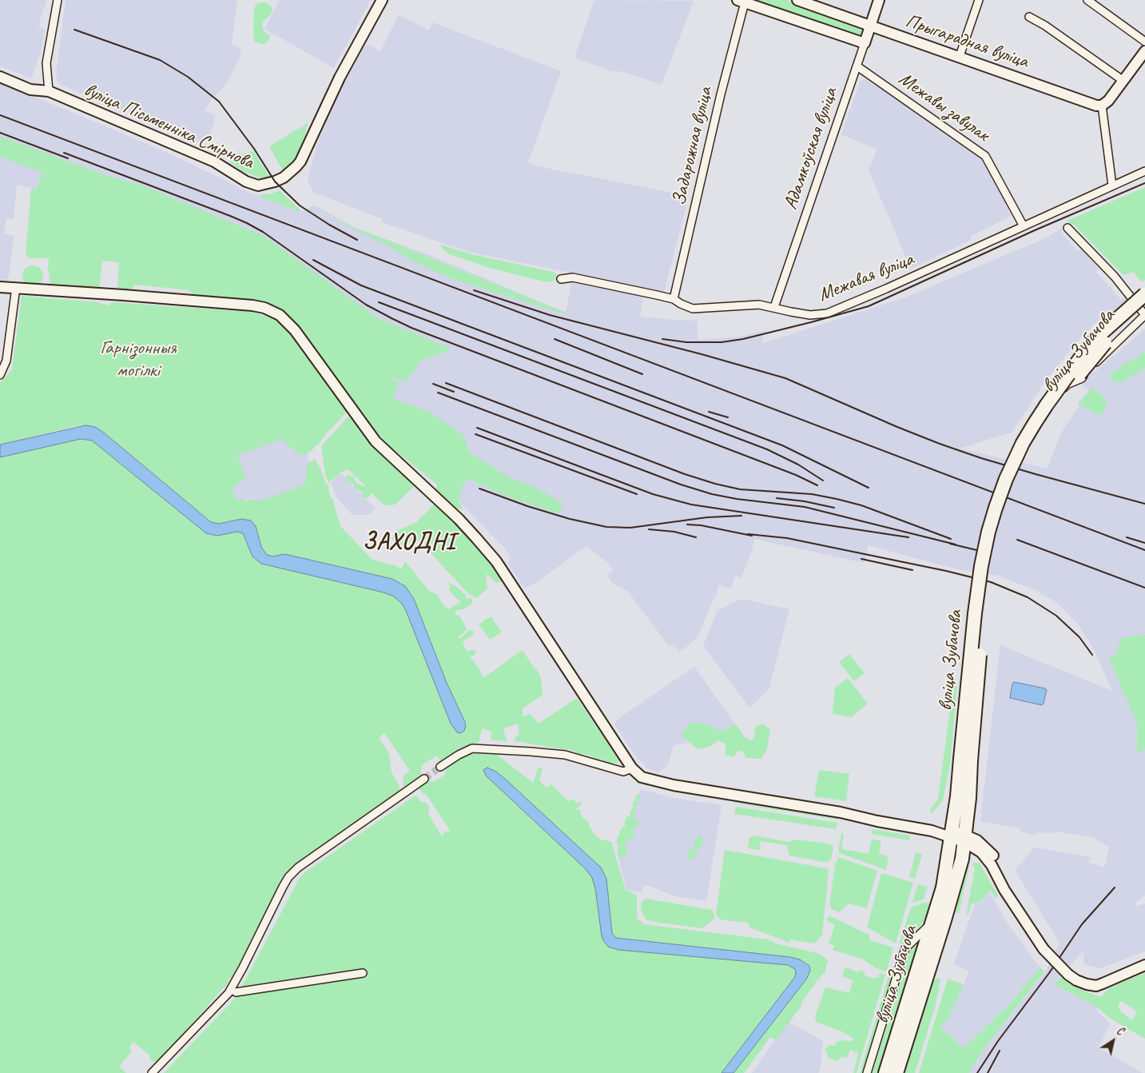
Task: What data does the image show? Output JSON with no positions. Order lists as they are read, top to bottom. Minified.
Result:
{"streets":{"highway":["вуліца Зубачова"],"main road":["Прыгарадная вуліца","вуліца Пісьменніка Смірнова","Адамкоўская вуліца"],"street":["Межавы завулак","Задарожная вуліца","Межавая вуліца"]},"crossings":[["Прыгарадная вуліца","Адамкоўская вуліца"],["Межавы завулак","Адамкоўская вуліца"],["Межавы завулак","Межавая вуліца"],["Задарожная вуліца","Межавая вуліца"],["Адамкоўская вуліца","Межавая вуліца"]],"districts":["ЗАХОДНІ"],"parks":["Гарнізонныя могілкі"],"north":"top right"}
